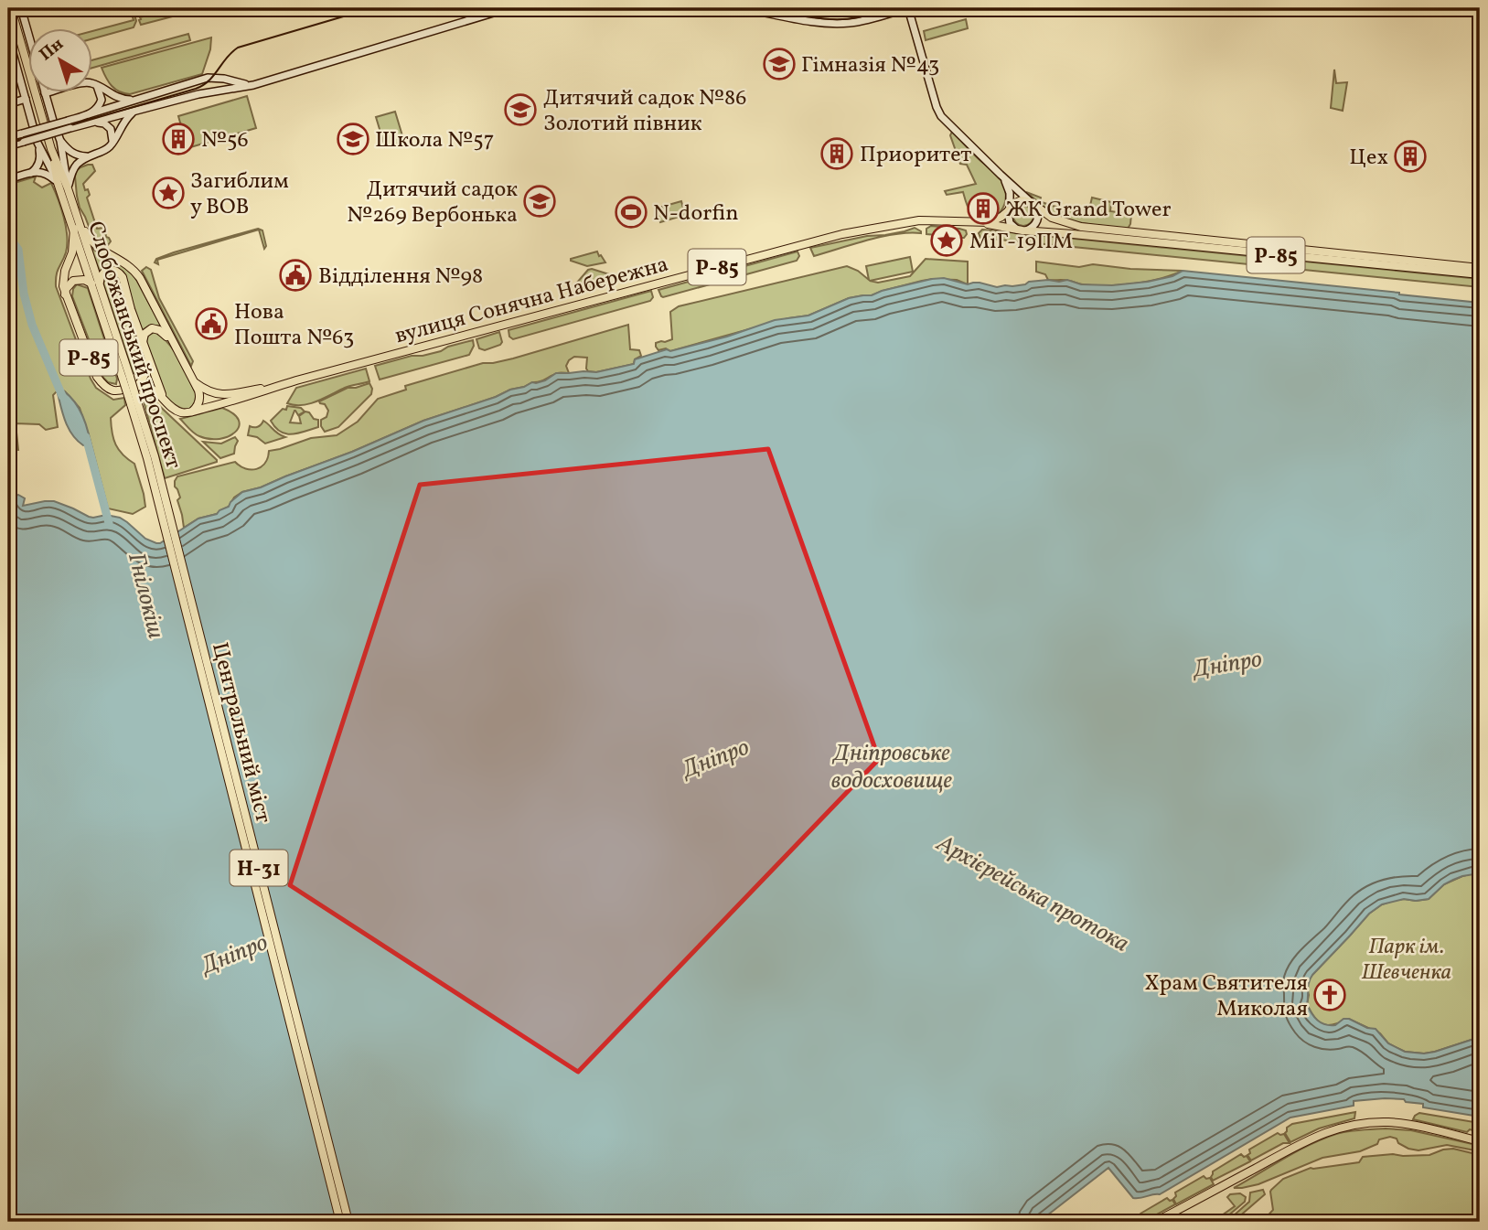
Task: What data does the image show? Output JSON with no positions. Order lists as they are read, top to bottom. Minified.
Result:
{"streets":{"main road":["Р-85","вулиця Сонячна Набережна","Слобожанський проспект","Центральний міст","Н-31"]},"crossings":[["Р-85","вулиця Сонячна Набережна"],["Р-85","Слобожанський проспект"],["Слобожанський проспект","Центральний міст"]],"water":["Гнілокіш","Дніпро","Дніпровське водосховище","Архієрейська протока"],"parks":["Парк iм. Шевченка"],"places":{"school or university":["Гімназія №43","Дитячий садок №86 Золотий півник","Школа №57","Дитячий садок №269 Вербонька"],"building":["№56","Приоритет","Цех","ЖК Grand Tower"],"place":["Загиблим у ВОВ","МіГ-19ПМ"],"sports":["N-dorfin"],"public building":["Відділення №98","Нова Пошта №63"],"church":["Храм Святителя Миколая"]},"north":"top left"}
